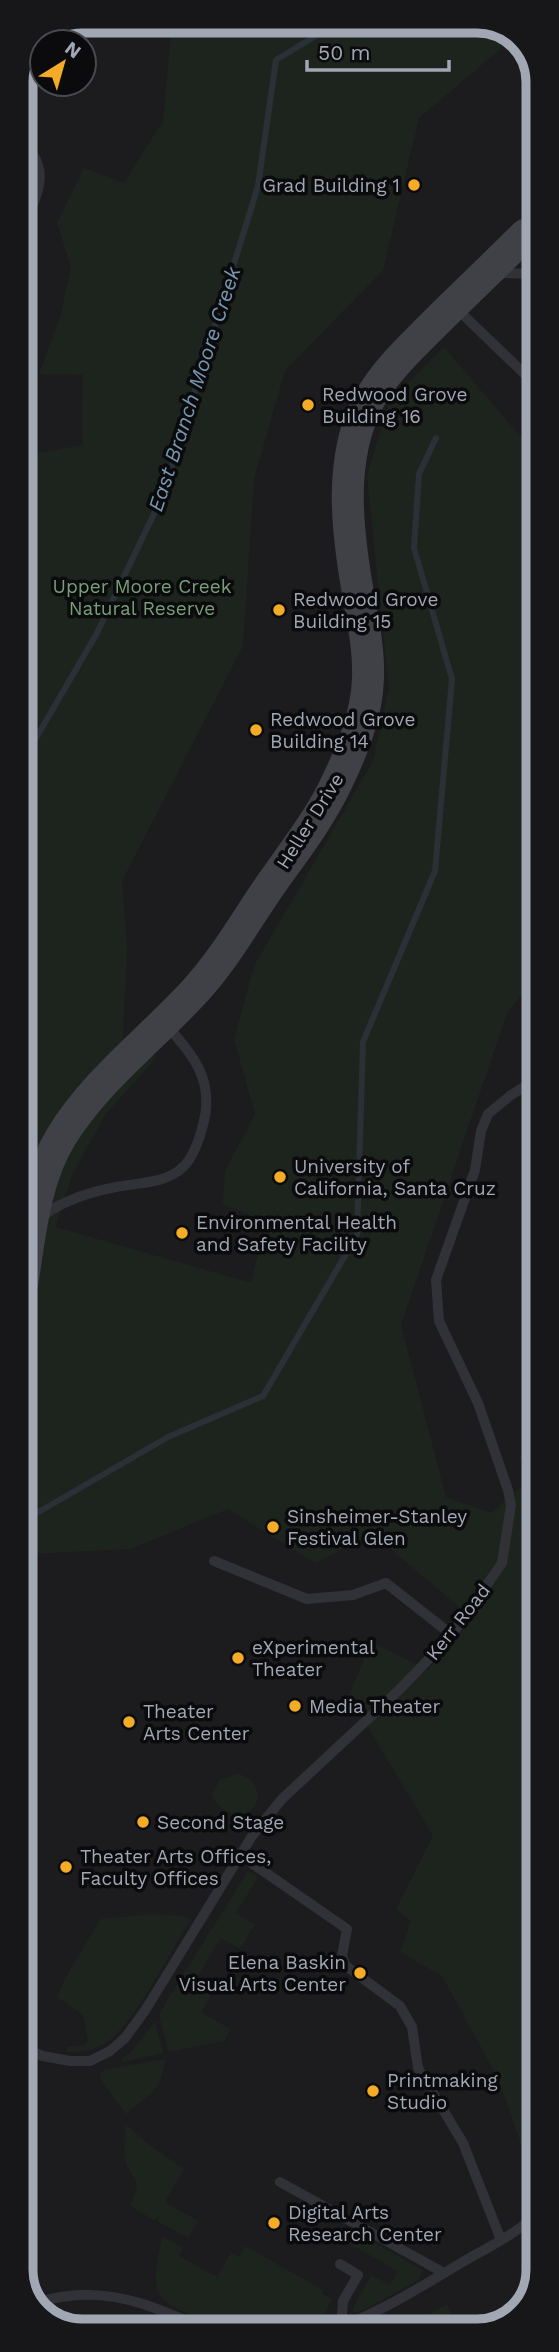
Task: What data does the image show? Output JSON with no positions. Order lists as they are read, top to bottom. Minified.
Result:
{"streets":{"main road":["Heller Drive"],"lane":["Kerr Road"]},"water":["East Branch Moore Creek"],"parks":["Upper Moore Creek Natural Reserve"],"places":["Grad Building 1","Redwood Grove Building 16","Redwood Grove Building 15","Redwood Grove Building 14","University of California, Santa Cruz","Environmental Health and Safety Facility","Sinsheimer-Stanley Festival Glen","eXperimental Theater","Media Theater","Theater Arts Center","Second Stage","Theater Arts Offices, Faculty Offices","Elena Baskin Visual Arts Center","Printmaking Studio","Digital Arts Research Center"],"scale_bar":"50 m","north":"top right"}
